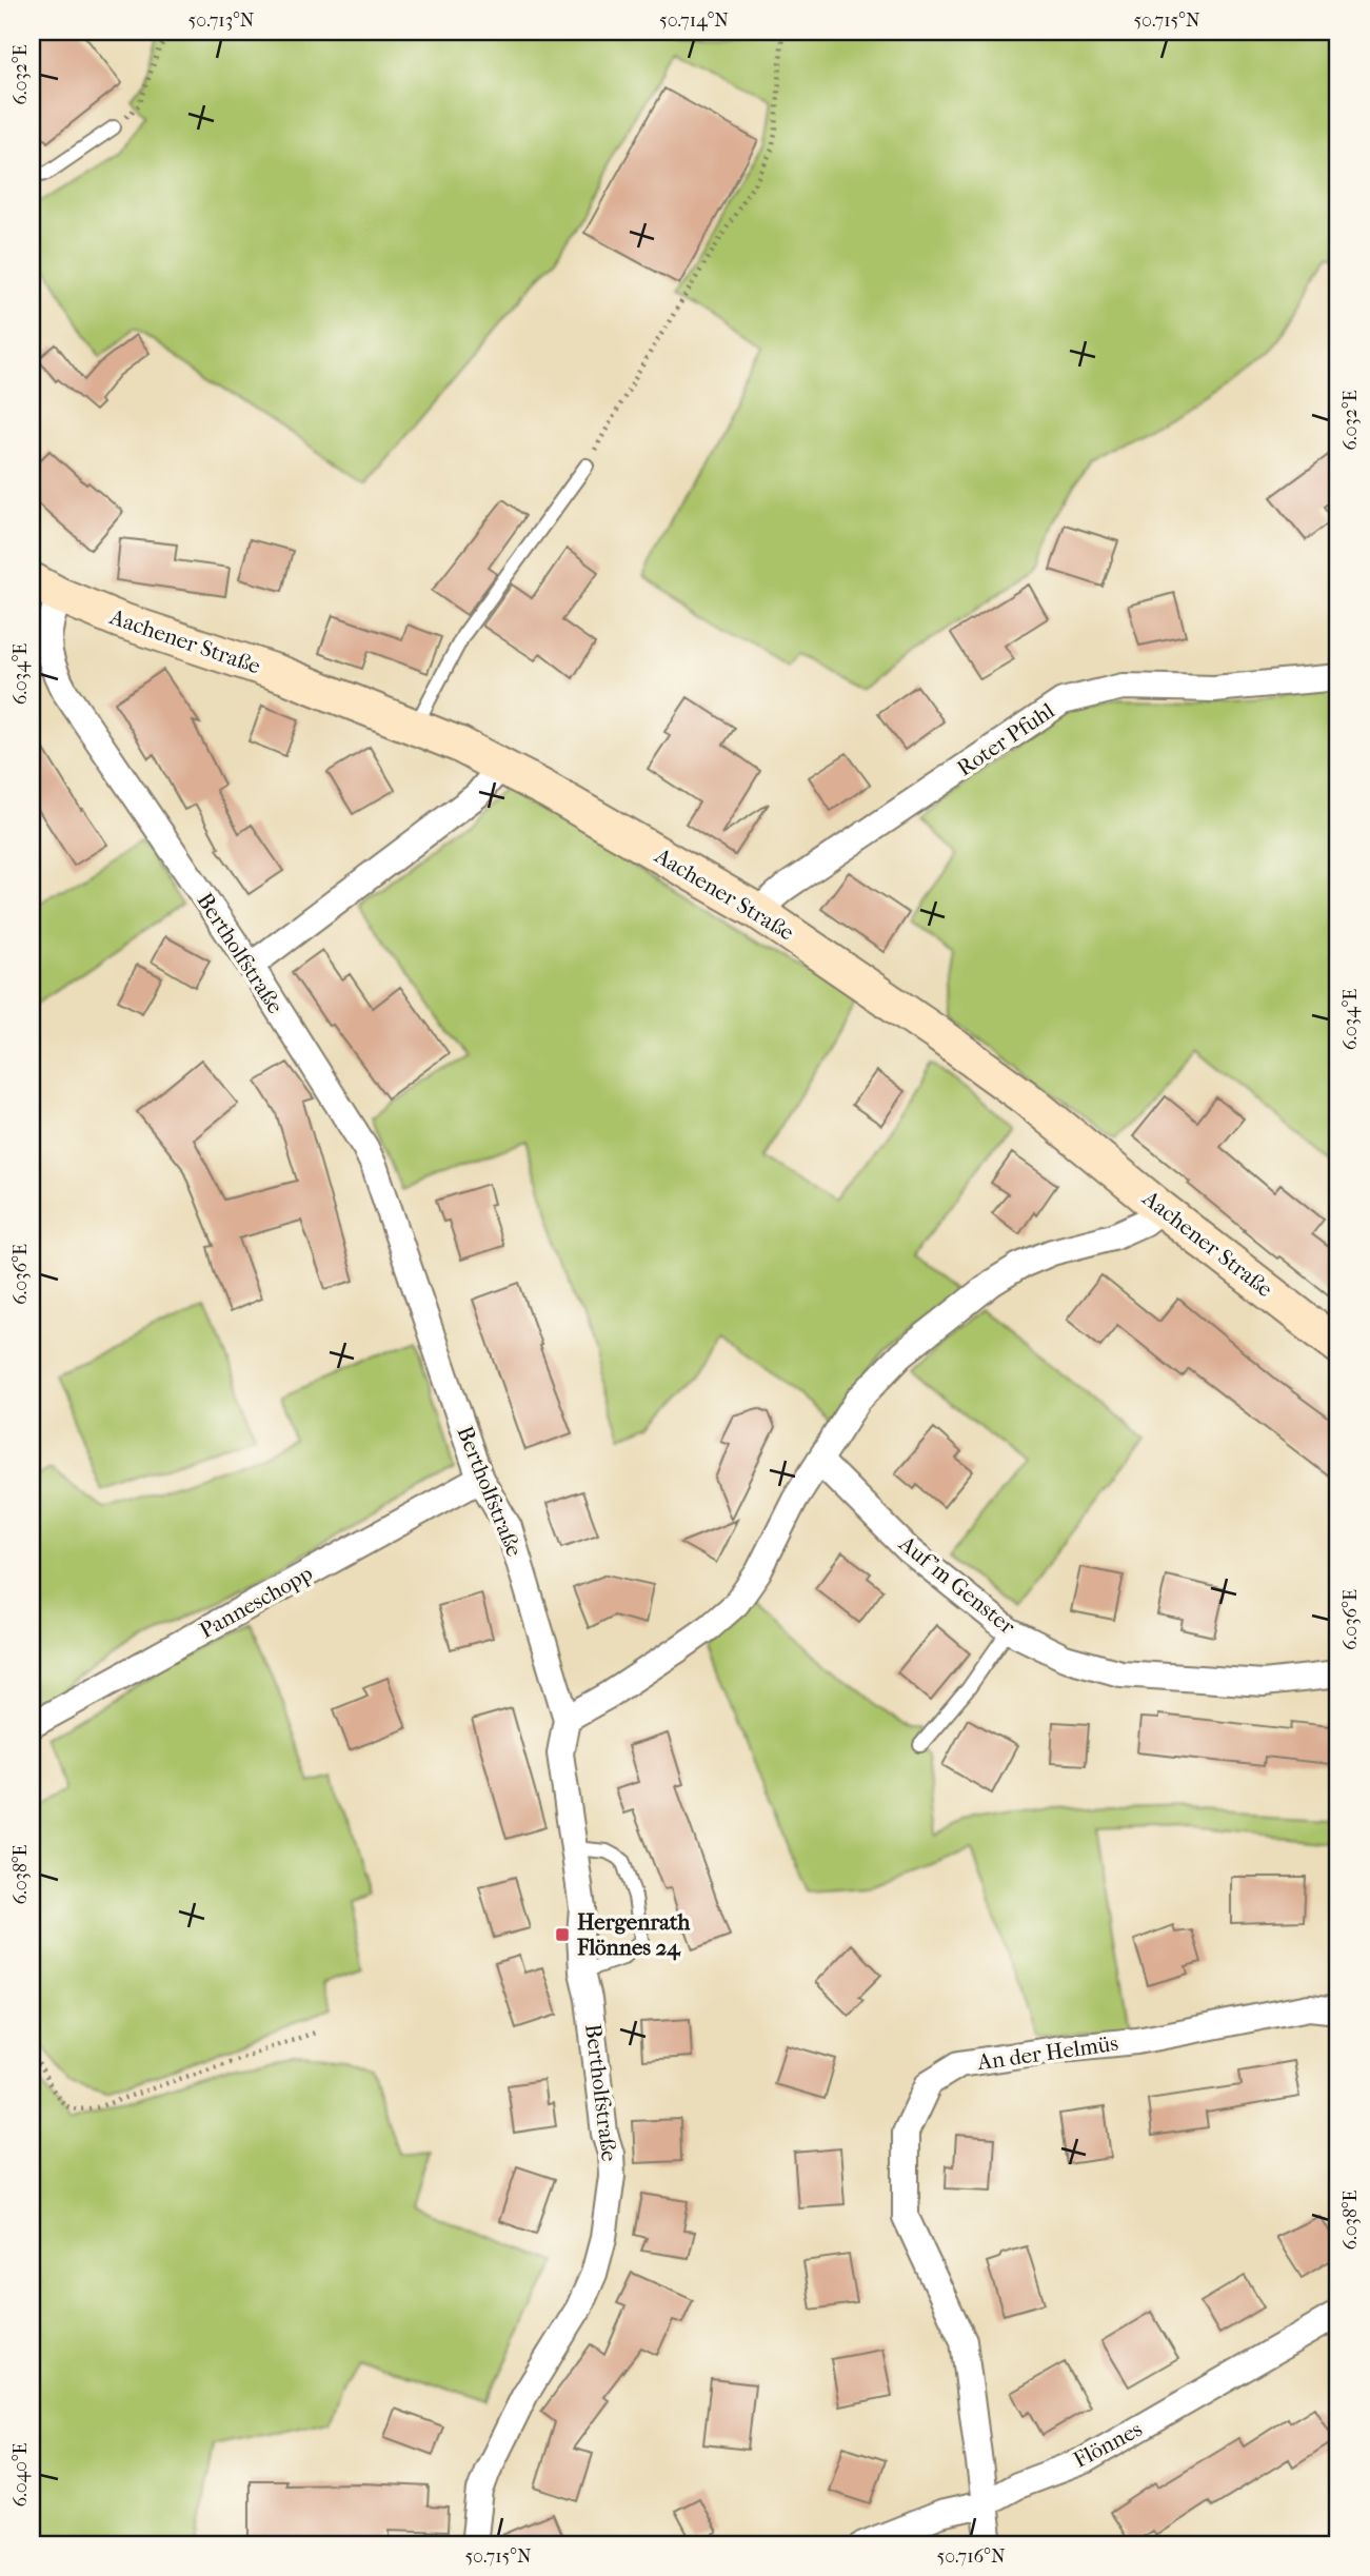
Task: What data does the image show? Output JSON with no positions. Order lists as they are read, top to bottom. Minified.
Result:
{"streets":{"street":["Aachener Straße","Roter Pfuhl","Bertholfstraße","Auf'm Genster","Panneschopp","An der Helmüs","Flönnes"]},"crossings":[["Aachener Straße","Roter Pfuhl"],["Aachener Straße","Bertholfstraße"],["Bertholfstraße","Panneschopp"],["An der Helmüs","Flönnes"]],"places":{"transit":["Hergenrath Flönnes 24"]},"coordinates":["50.713°N","50.714°N","50.715°N","6.032°E","6.034°E","6.036°E","6.038°E","6.040°E","50.716°N"]}
